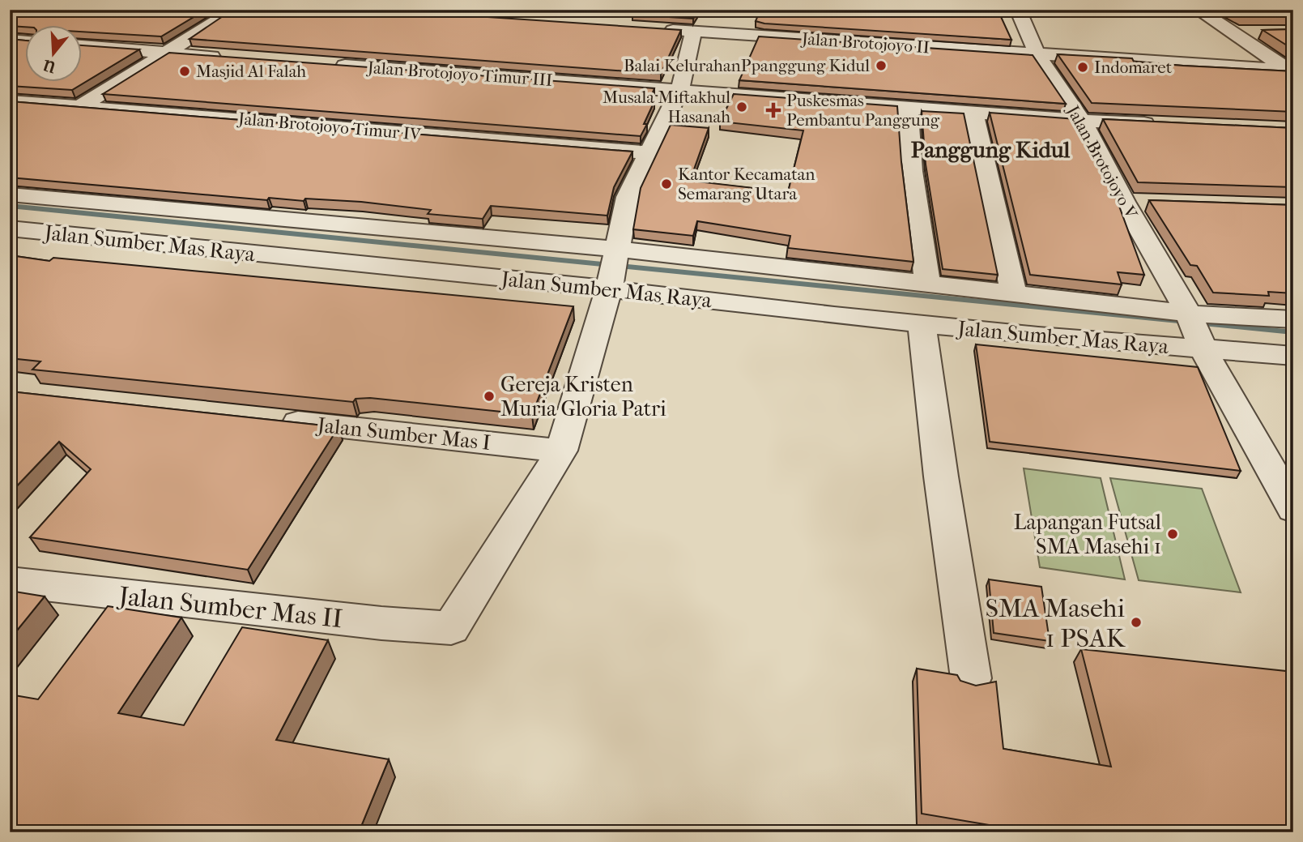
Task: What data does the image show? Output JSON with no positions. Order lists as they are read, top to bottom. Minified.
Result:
{"streets":{"street":["Jalan Brotojoyo II","Jalan Brotojoyo Timur III","Jalan Brotojoyo Timur IV","Jalan Brotojoyo V","Jalan Sumber Mas Raya","Jalan Sumber Mas I","Jalan Sumber Mas II"]},"crossings":[["Jalan Brotojoyo II","Jalan Brotojoyo V"],["Jalan Brotojoyo Timur III","Jalan Brotojoyo V"],["Jalan Brotojoyo V","Jalan Sumber Mas Raya"],["Jalan Sumber Mas I","Jalan Sumber Mas II"]],"districts":["Panggung Kidul"],"places":{"other":["Balai KelurahanPpanggung Kidul","Indomaret","Masjid Al Falah","Musala Miftakhul Hasanah","Kantor Kecamatan Semarang Utara","Gereja Kristen Muria Gloria Patri","Lapangan Futsal SMA Masehi 1","SMA Masehi 1 PSAK"],"health":["Puskesmas Pembantu Panggung"]},"north":"bottom"}
